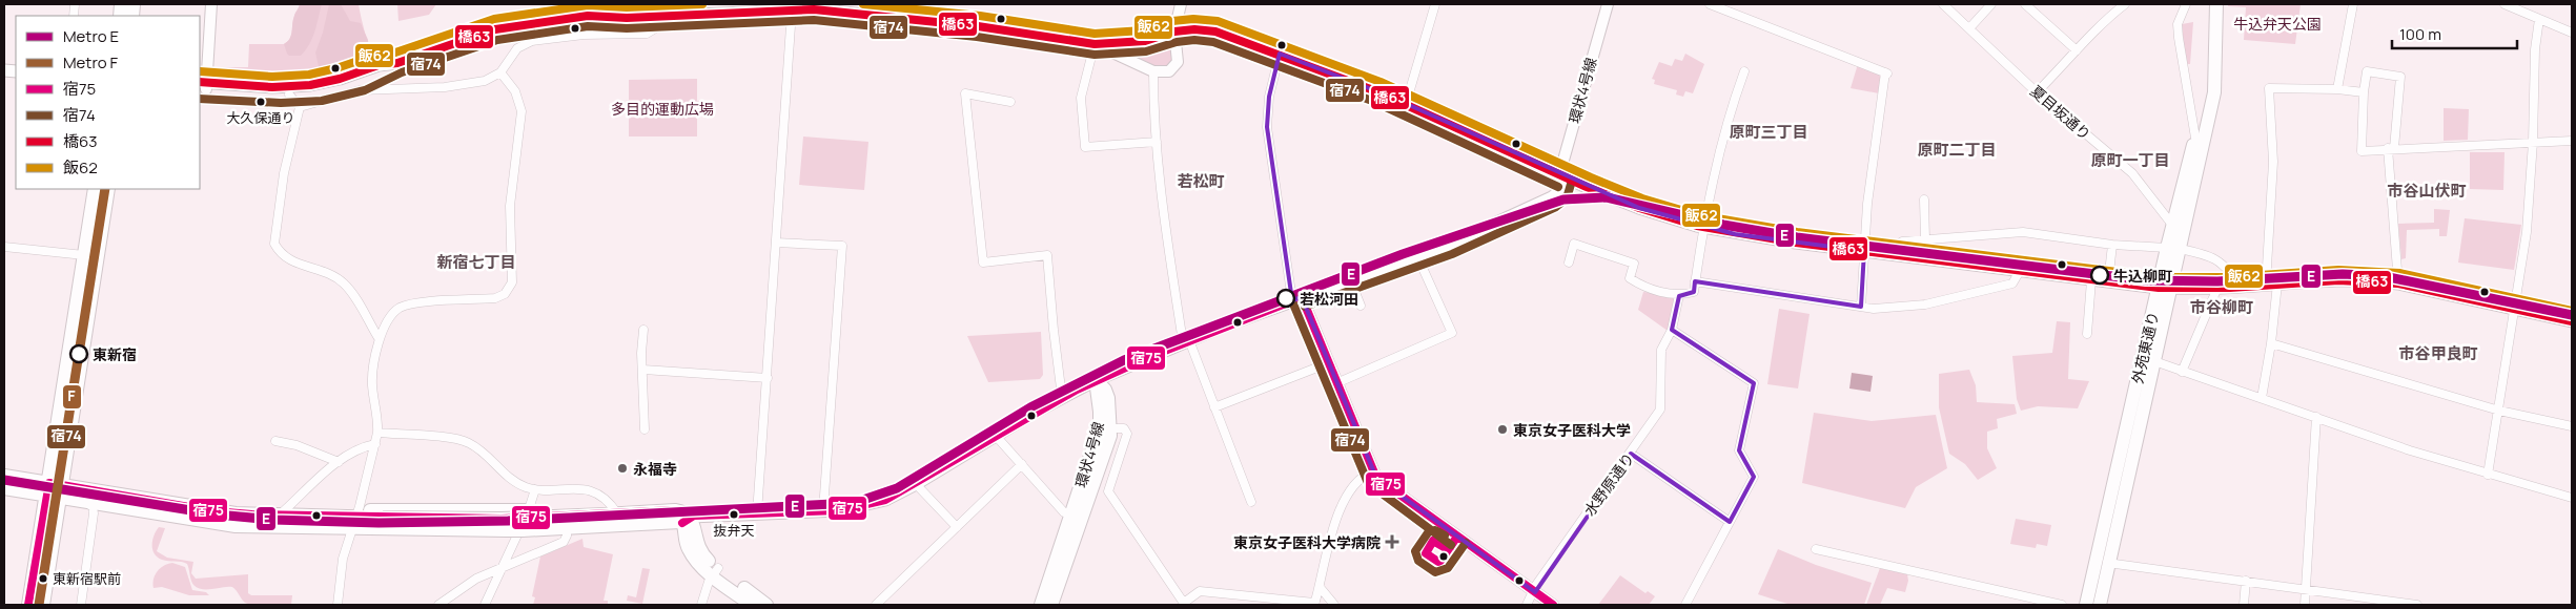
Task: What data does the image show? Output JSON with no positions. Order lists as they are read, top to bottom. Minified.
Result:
{"streets":{"main road":["環状4号線","外苑東通り"],"street":["夏目坂通り","水野原通り"]},"crossings":[["夏目坂通り","外苑東通り"]],"districts":["原町三丁目","原町二丁目","原町一丁目","若松町","市谷山伏町","新宿七丁目","市谷柳町","市谷甲良町"],"parks":["牛込弁天公園","多目的運動広場"],"places":{"other":["大久保通り","牛込柳町","若松河田","東新宿","東京女子医科大学","永福寺","抜弁天","東新宿駅前"],"health":["東京女子医科大学病院"]},"lines":["transit line 飯62","transit line 橋63","transit line 宿74","metro line F","metro line E","transit line 宿75"],"legend":["Metro E","Metro F","宿75","宿74","橋63","飯62"],"scale_bar":"100 m"}
